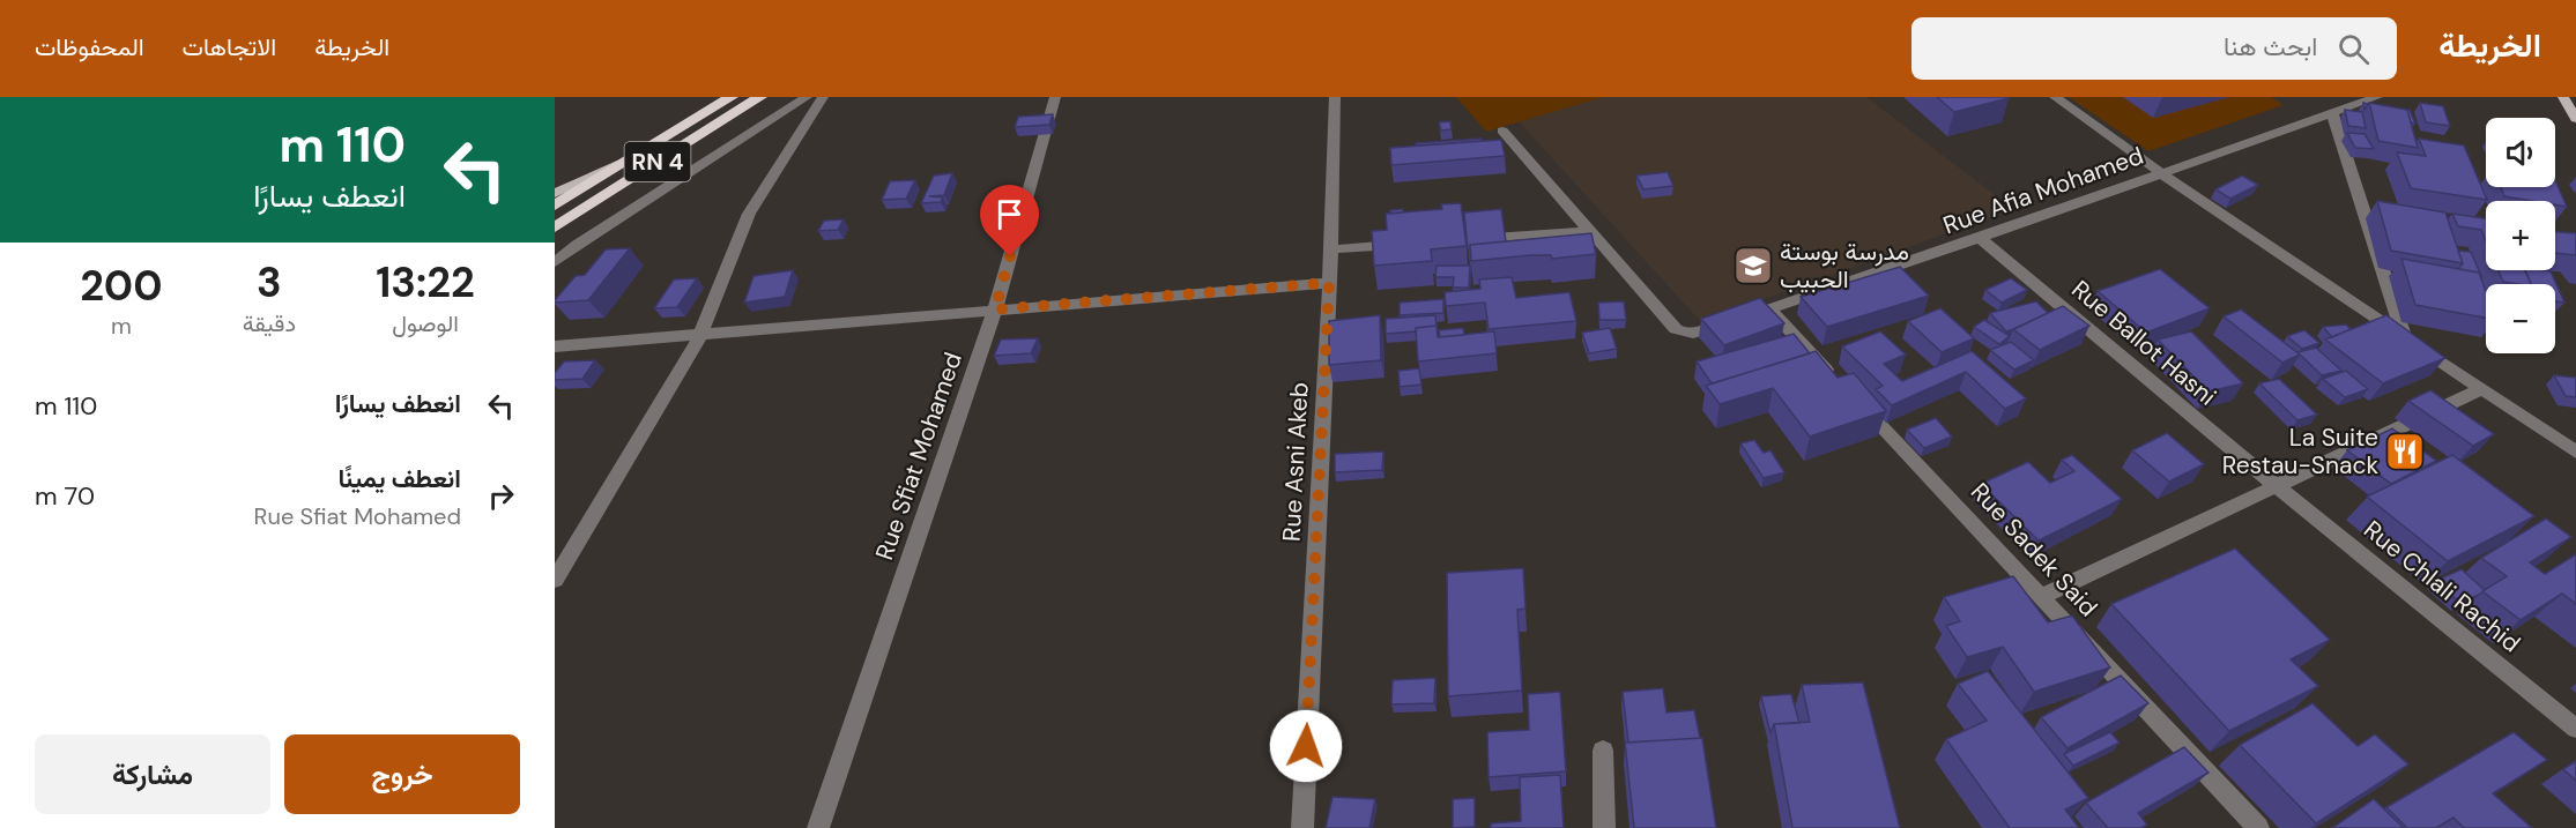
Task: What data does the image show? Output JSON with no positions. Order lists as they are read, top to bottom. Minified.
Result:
{"streets":{"highway":["RN 4"],"street":["Rue Afia Mohamed","Rue Ballot Hasni","Rue Sfiat Mohamed","Rue Asni Akeb","Rue Sadek Said","Rue Chlali Rachid"]},"crossings":[["Rue Afia Mohamed","Rue Ballot Hasni"],["Rue Ballot Hasni","Rue Chlali Rachid"]],"places":{"school or university":["مدرسة بوستة الحبيب"],"restaurant":["La Suite Restau-Snack"]},"page":{"header":"الخريطة","search":"ابحث هنا","nav":["الخريطة","الاتجاهات","المحفوظات"],"turn":["110 m","انعطف يسارًا"],"map_buttons":["+","−"],"eta":["13:22","الوصول","3","دقيقة","200","m"],"list":[{"name":"انعطف يسارًا","value":"110 m"},{"name":"انعطف يمينًا","note":"Rue Sfiat Mohamed","value":"70 m"}],"buttons":["خروج","مشاركة"]}}
